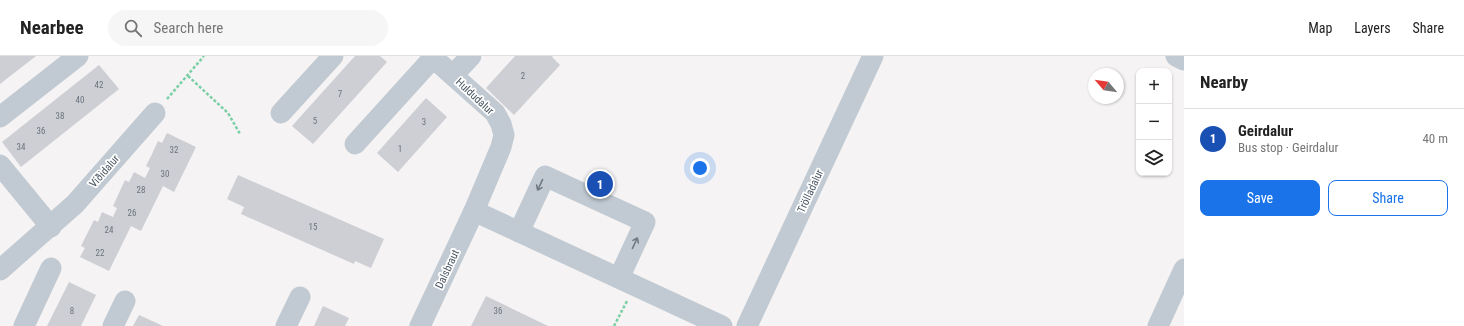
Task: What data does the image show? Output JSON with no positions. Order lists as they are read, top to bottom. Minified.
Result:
{"streets":{"street":["Huldudalur","Víðidalur","Trölladalur","Dalsbraut"]},"crossings":[["Huldudalur","Dalsbraut"]],"house_numbers":["2","42","7","40","38","5","3","36","34","1","32","30","28","26","15","24","22","8","36"],"north":"top left","page":{"header":"Nearbee","search":"Search here","nav":["Map","Layers","Share"],"heading":"Nearby","map_buttons":["+","−"],"list":[{"mark":"1","name":"Geirdalur","note":"Bus stop · Geirdalur","value":"40 m"}],"buttons":["Save","Share"],"pins":"1"}}
